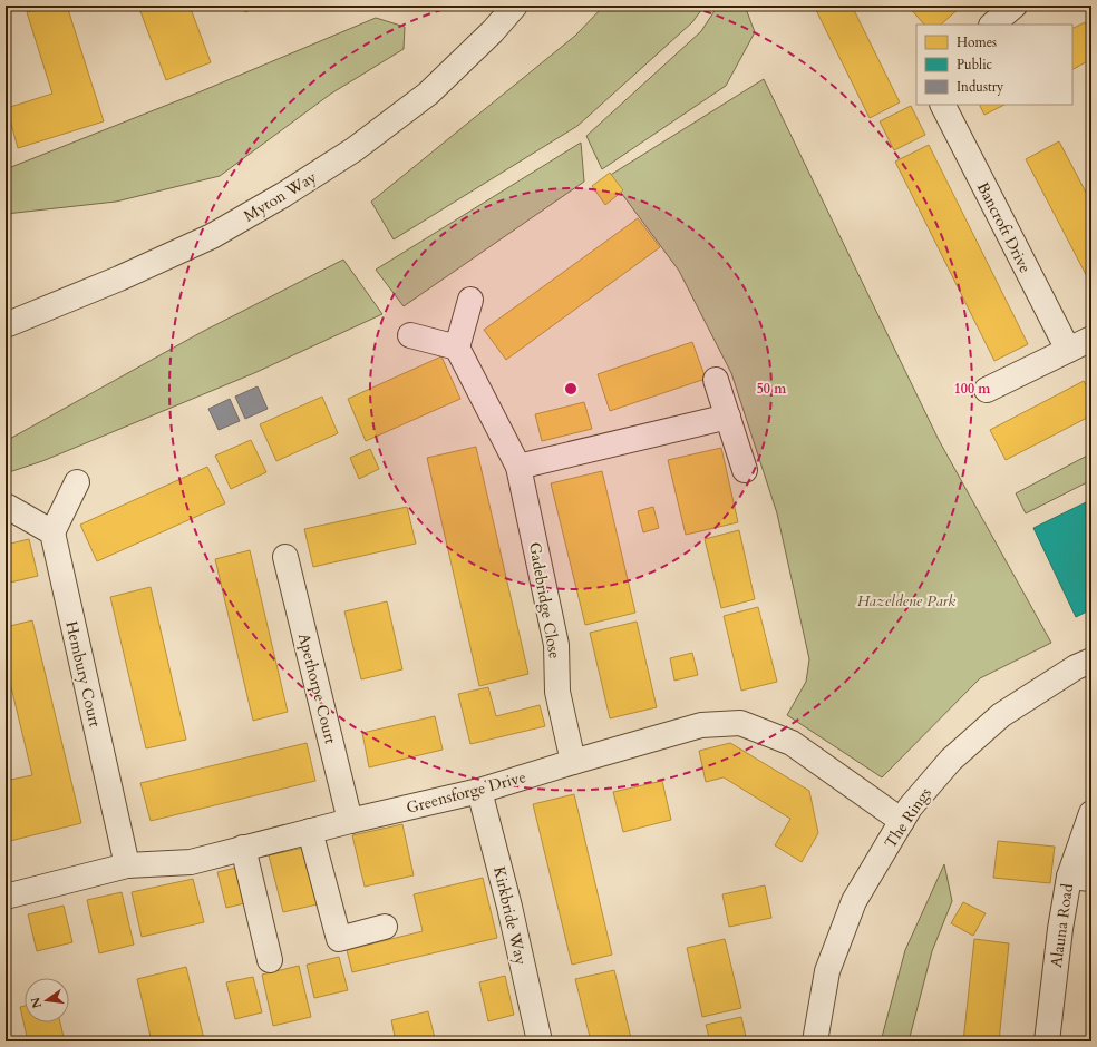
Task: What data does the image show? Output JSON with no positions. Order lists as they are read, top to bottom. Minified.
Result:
{"streets":{"street":["Myton Way","Bancroft Drive","Gadebridge Close","Hembury Court","Apethorpe Court","Greensforge Drive","The Rings","Kirkbride Way","Alauna Road"]},"crossings":[["Gadebridge Close","Greensforge Drive"],["Hembury Court","Greensforge Drive"],["Apethorpe Court","Greensforge Drive"],["Greensforge Drive","The Rings"],["Greensforge Drive","Kirkbride Way"]],"parks":["Hazeldene Park"],"legend":["Homes","Public","Industry"],"north":"left","rings":["50 m","100 m"]}
